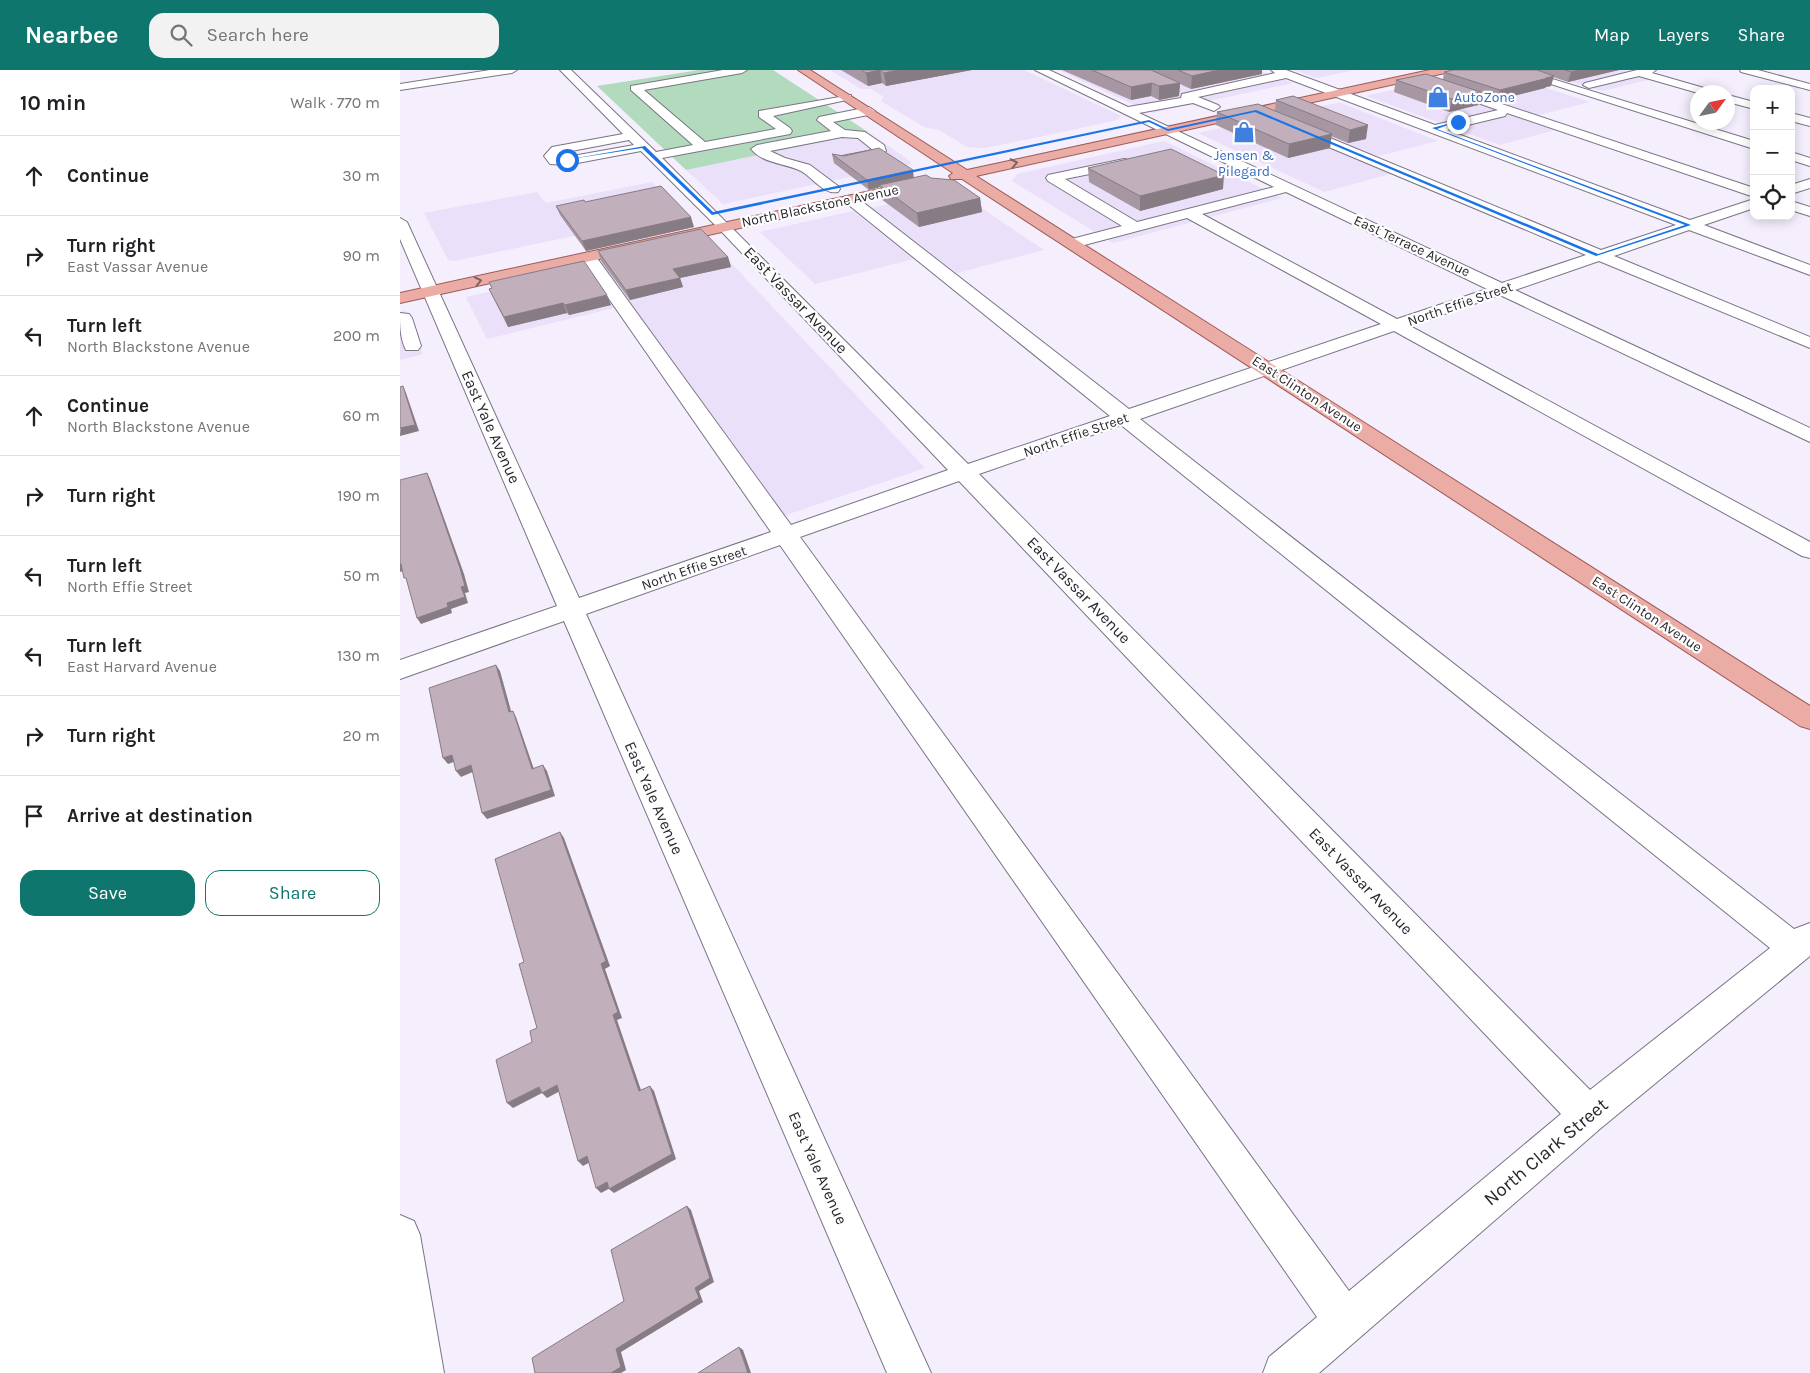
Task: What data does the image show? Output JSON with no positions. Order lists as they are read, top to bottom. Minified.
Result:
{"streets":{"main road":["North Blackstone Avenue","East Clinton Avenue"],"street":["East Terrace Avenue","East Vassar Avenue","North Effie Street","East Yale Avenue","North Clark Street"]},"crossings":[["North Blackstone Avenue","East Terrace Avenue"],["North Blackstone Avenue","East Vassar Avenue"],["North Blackstone Avenue","East Clinton Avenue"],["North Blackstone Avenue","East Yale Avenue"],["East Terrace Avenue","North Effie Street"],["East Vassar Avenue","North Effie Street"],["East Vassar Avenue","North Clark Street"],["North Effie Street","East Clinton Avenue"],["North Effie Street","East Yale Avenue"]],"places":{"shop":["AutoZone","Jensen & Pilegard"]},"north":"top right","page":{"header":"Nearbee","search":"Search here","nav":["Map","Layers","Share"],"heading":["10 min","Walk · 770 m"],"map_buttons":["+","−"],"list":[["Continue","30 m"],["Turn right","East Vassar Avenue","90 m"],["Turn left","North Blackstone Avenue","200 m"],["Continue","North Blackstone Avenue","60 m"],["Turn right","190 m"],["Turn left","North Effie Street","50 m"],["Turn left","East Harvard Avenue","130 m"],["Turn right","20 m"],"Arrive at destination"],"buttons":["Save","Share"]}}
